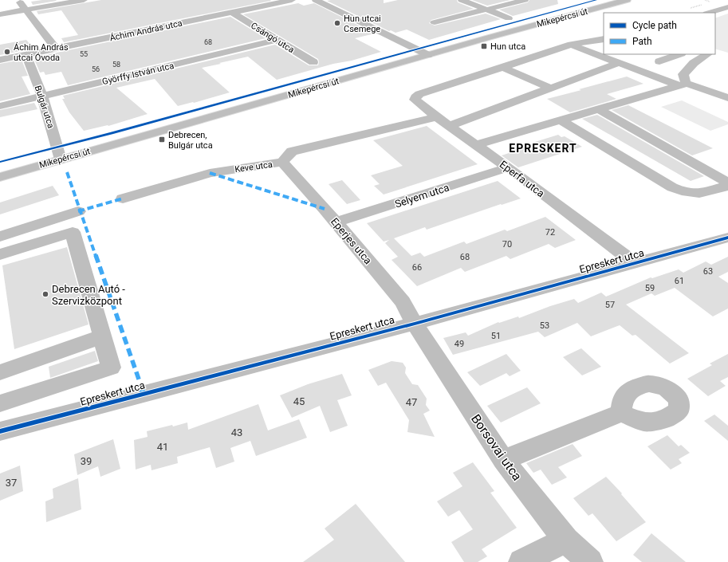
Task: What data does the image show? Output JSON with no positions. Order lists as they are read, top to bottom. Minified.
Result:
{"streets":{"street":["Mikepércsi út","Áchim András utca","Csángó utca","Györffy István utca","Bulgár utca","Keve utca","Eperfa utca","Selyem utca","Eperjes utca","Epreskert utca","Borsovai utca"]},"crossings":[["Mikepércsi út","Bulgár utca"],["Áchim András utca","Csángó utca"],["Áchim András utca","Bulgár utca"],["Csángó utca","Györffy István utca"],["Györffy István utca","Bulgár utca"],["Keve utca","Eperfa utca"],["Keve utca","Eperjes utca"],["Eperfa utca","Selyem utca"],["Eperfa utca","Epreskert utca"],["Selyem utca","Eperjes utca"],["Eperjes utca","Epreskert utca"],["Eperjes utca","Borsovai utca"],["Epreskert utca","Borsovai utca"]],"districts":["EPRESKERT"],"places":{"other":["Hun utcai Csemege","Áchim András utcai Óvoda","Debrecen Autó - Szervizközpont"],"transit":["Hun utca","Debrecen, Bulgár utca"]},"house_numbers":["68","55","58","56","72","70","68","66","63","61","59","57","53","51","49","45","47","43","41","39","37"],"legend":["Cycle path","Path"]}
